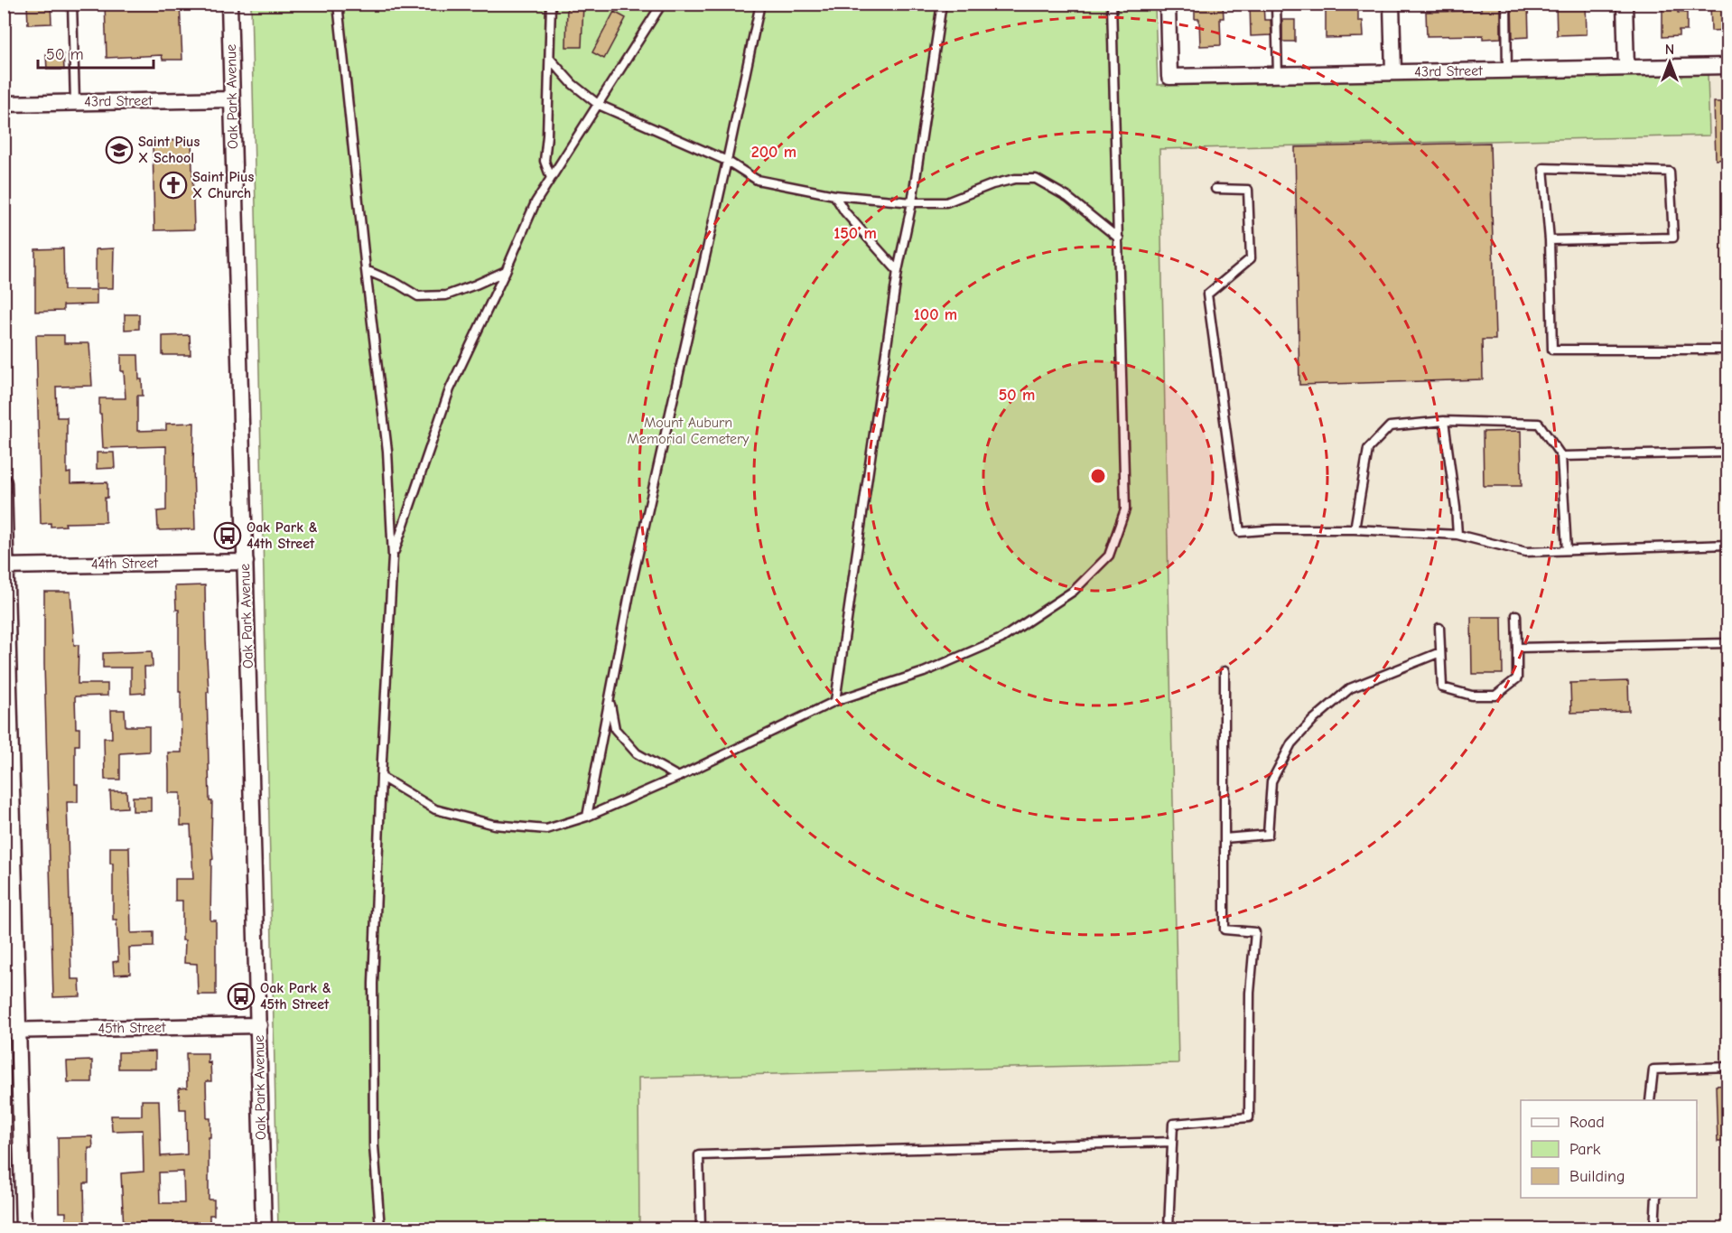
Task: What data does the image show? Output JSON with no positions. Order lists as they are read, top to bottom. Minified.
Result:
{"streets":{"street":["43rd Street","Oak Park Avenue","44th Street","45th Street"]},"crossings":[["43rd Street","Oak Park Avenue"],["Oak Park Avenue","44th Street"],["Oak Park Avenue","45th Street"]],"parks":["Mount Auburn Memorial Cemetery"],"places":{"school or university":["Saint Pius X School"],"church":["Saint Pius X Church"],"bus stop":["Oak Park & 44th Street","Oak Park & 45th Street"]},"legend":["Road","Park","Building"],"scale_bar":"50 m","north":"top","rings":["200 m","150 m","100 m","50 m"]}
